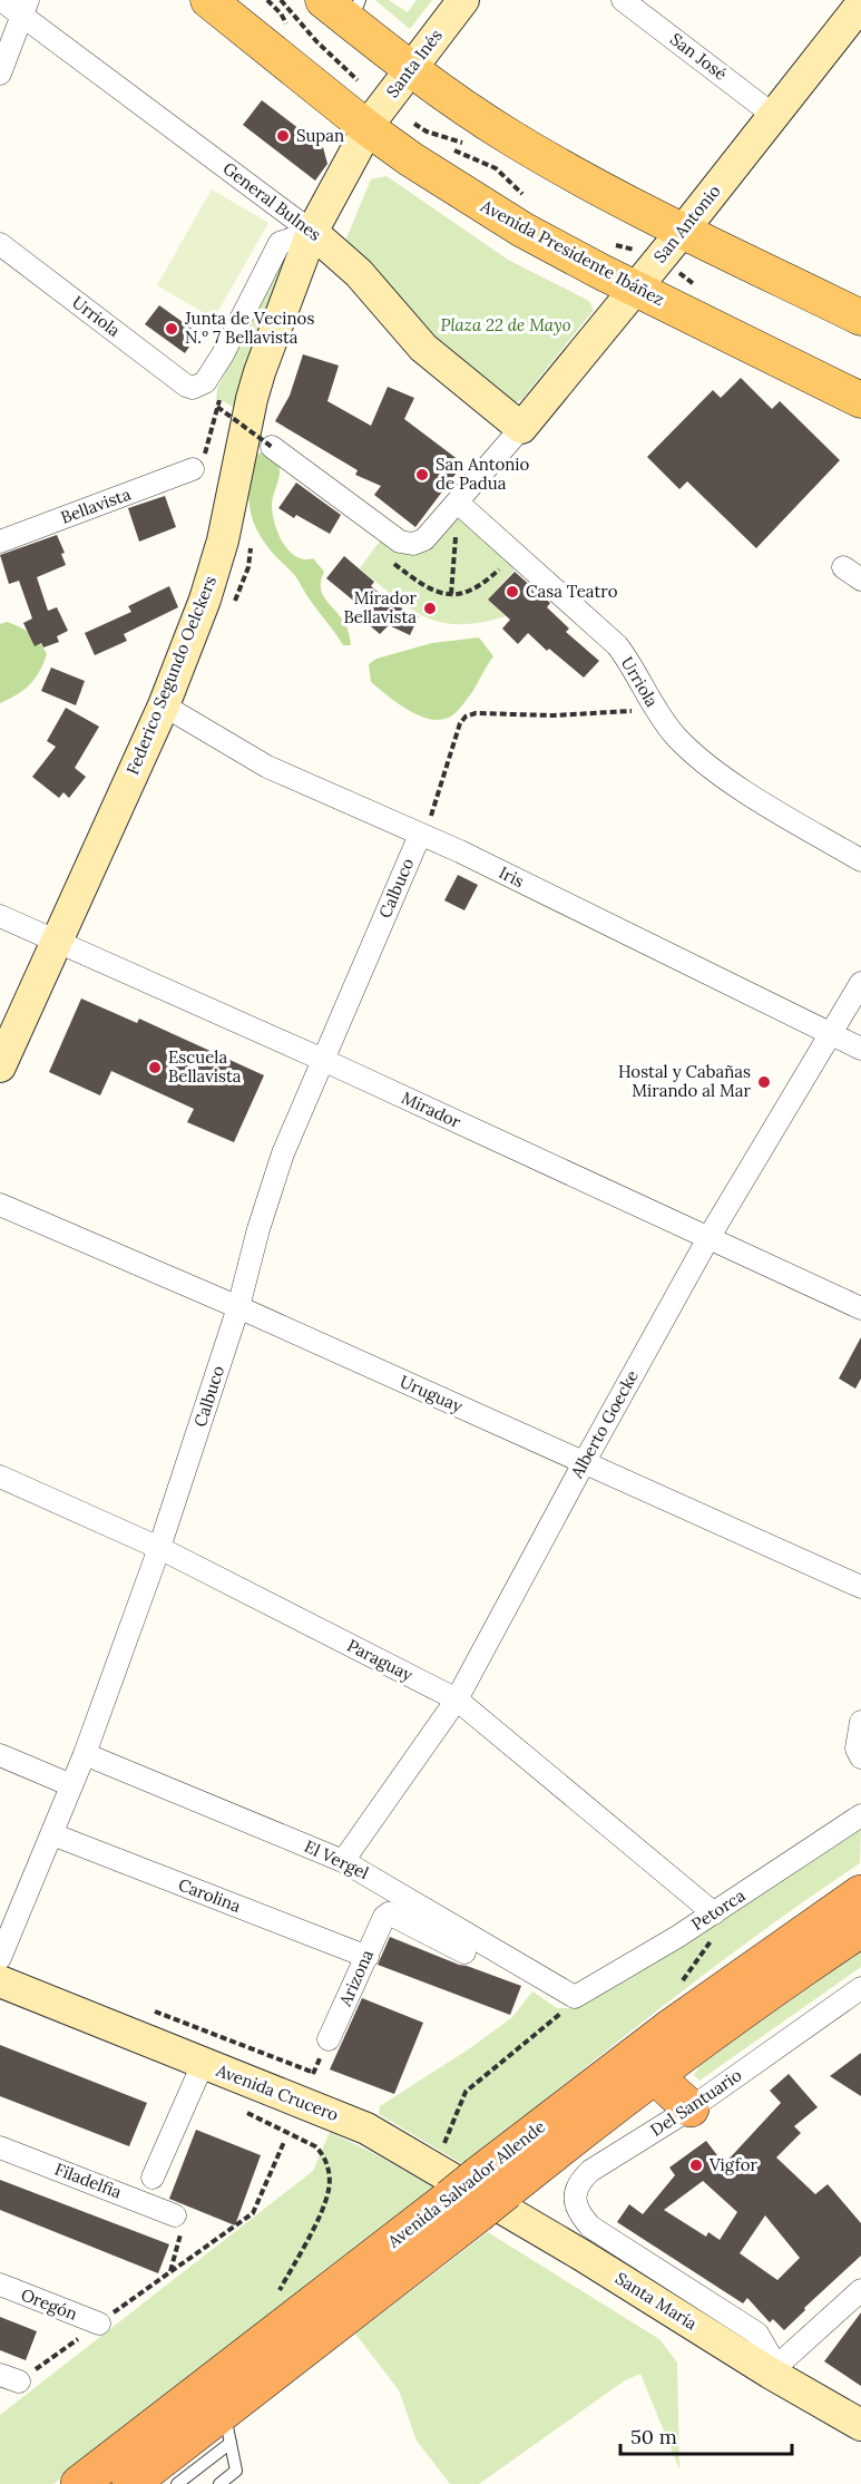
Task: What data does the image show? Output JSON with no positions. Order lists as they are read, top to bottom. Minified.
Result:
{"streets":{"highway":["Avenida Salvador Allende"],"main road":["Santa Inés","General Bulnes","San Antonio","Avenida Presidente Ibáñez","Federico Segundo Oelckers","Avenida Crucero","Santa María"],"street":["San José","Urriola","Bellavista","Iris","Calbuco","Mirador","Uruguay","Alberto Goecke","Paraguay","El Vergel","Carolina","Petorca","Arizona","Del Santuario","Filadelfia","Oregón"]},"crossings":[["San José","San Antonio"],["Santa Inés","Avenida Presidente Ibáñez"],["Santa Inés","Federico Segundo Oelckers"],["General Bulnes","San Antonio"],["General Bulnes","Urriola"],["General Bulnes","Federico Segundo Oelckers"],["San Antonio","Avenida Presidente Ibáñez"],["San Antonio","Urriola"],["Avenida Presidente Ibáñez","Federico Segundo Oelckers"],["Urriola","Federico Segundo Oelckers"],["Federico Segundo Oelckers","Iris"],["Federico Segundo Oelckers","Mirador"],["Iris","Calbuco"],["Iris","Alberto Goecke"],["Calbuco","Mirador"],["Calbuco","Uruguay"],["Calbuco","Paraguay"],["Calbuco","El Vergel"],["Calbuco","Carolina"],["Mirador","Alberto Goecke"],["Uruguay","Alberto Goecke"],["Alberto Goecke","Paraguay"],["Alberto Goecke","El Vergel"],["Paraguay","Petorca"],["El Vergel","Petorca"],["Carolina","Arizona"],["Avenida Crucero","Santa María"],["Del Santuario","Santa María"]],"parks":["Plaza 22 de Mayo"],"places":["Supan","Junta de Vecinos N.º 7 Bellavista","San Antonio de Padua","Casa Teatro","Mirador Bellavista","Escuela Bellavista","Hostal y Cabañas Mirando al Mar","Vigfor"],"scale_bar":"50 m"}
